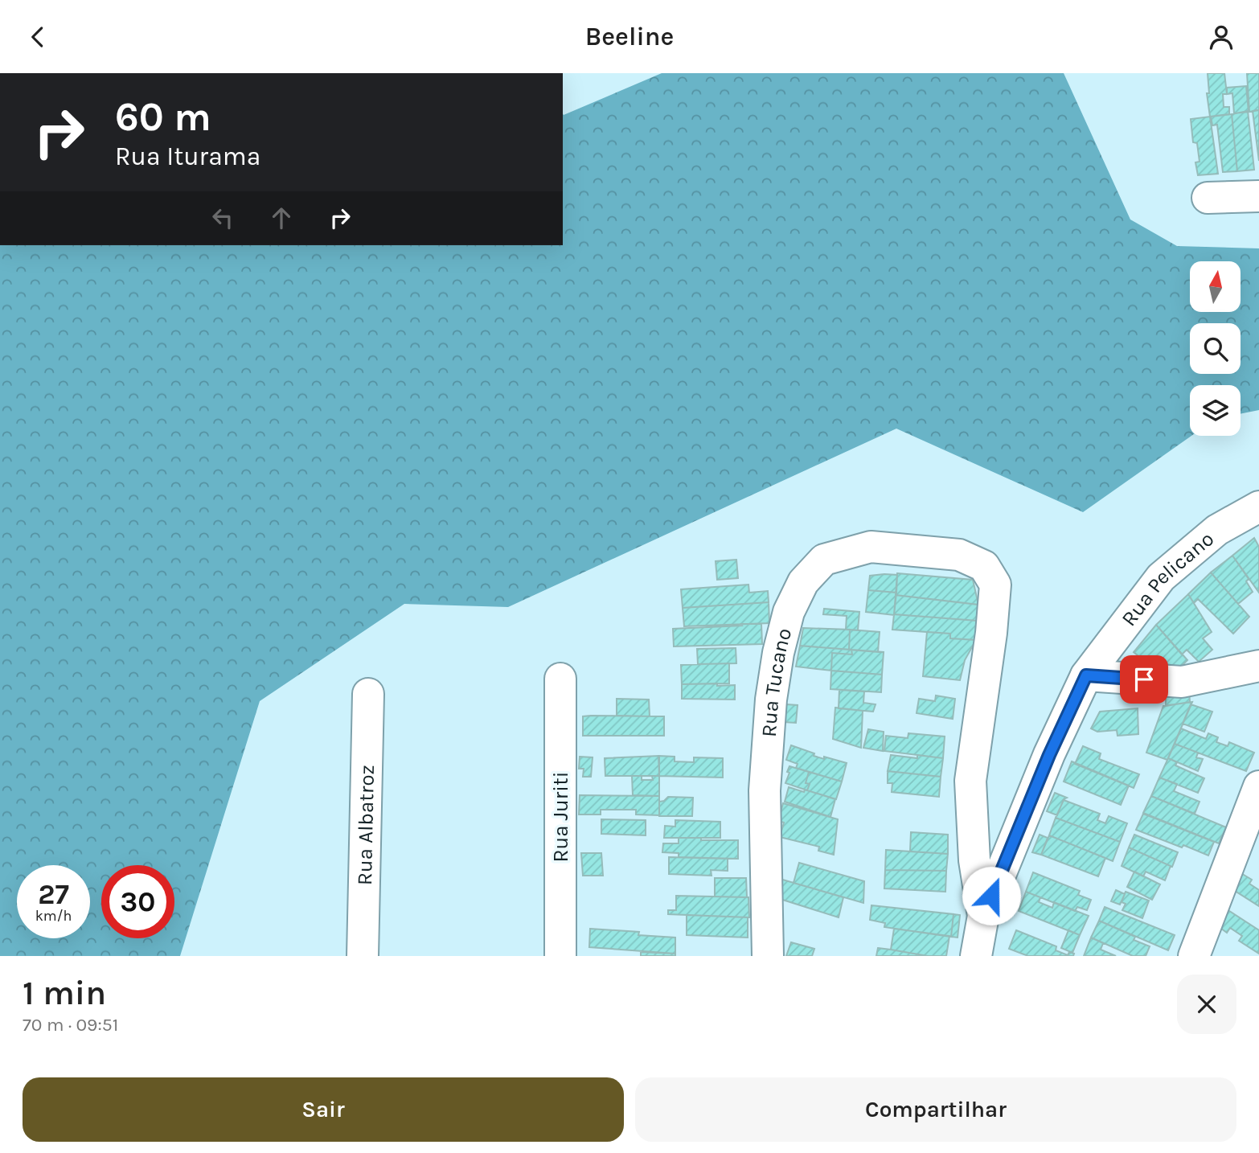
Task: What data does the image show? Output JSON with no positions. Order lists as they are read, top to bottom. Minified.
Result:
{"streets":{"street":["Rua Pelicano","Rua Tucano","Rua Juriti","Rua Albatroz"]},"crossings":[["Rua Pelicano","Rua Tucano"]],"north":"top","page":{"header":"Beeline","turn":["60 m","Rua Iturama"],"speed":"27 km/h","limit":"30","heading":["1 min","70 m · 09:51"],"buttons":["Sair","Compartilhar"]}}
